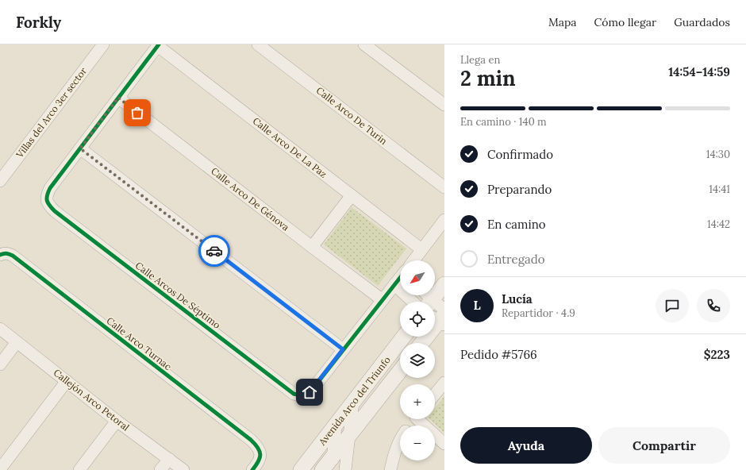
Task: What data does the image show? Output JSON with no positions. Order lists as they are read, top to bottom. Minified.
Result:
{"streets":{"street":["Villas del Arco 3er sector","Calle Arco De Turin","Calle Arco De La Paz","Calle Arco De Génova","Calle Arcos De Séptimo","Calle Arco Turnac","Callejón Arco Petoral","Avenida Arco del Triunfo"]},"north":"bottom left","page":{"header":"Forkly","nav":["Mapa","Cómo llegar","Guardados"],"heading":["2 min","Llega en","14:54–14:59"],"panel":["Lucía","Repartidor · 4.9","Pedido #5766","$223"],"bar":"En camino · 140 m","list":[["Confirmado","14:30"],["Preparando","14:41"],["En camino","14:42"],"Entregado"],"map_buttons":["+","−"],"round":"L","buttons":["Ayuda","Compartir"]}}
